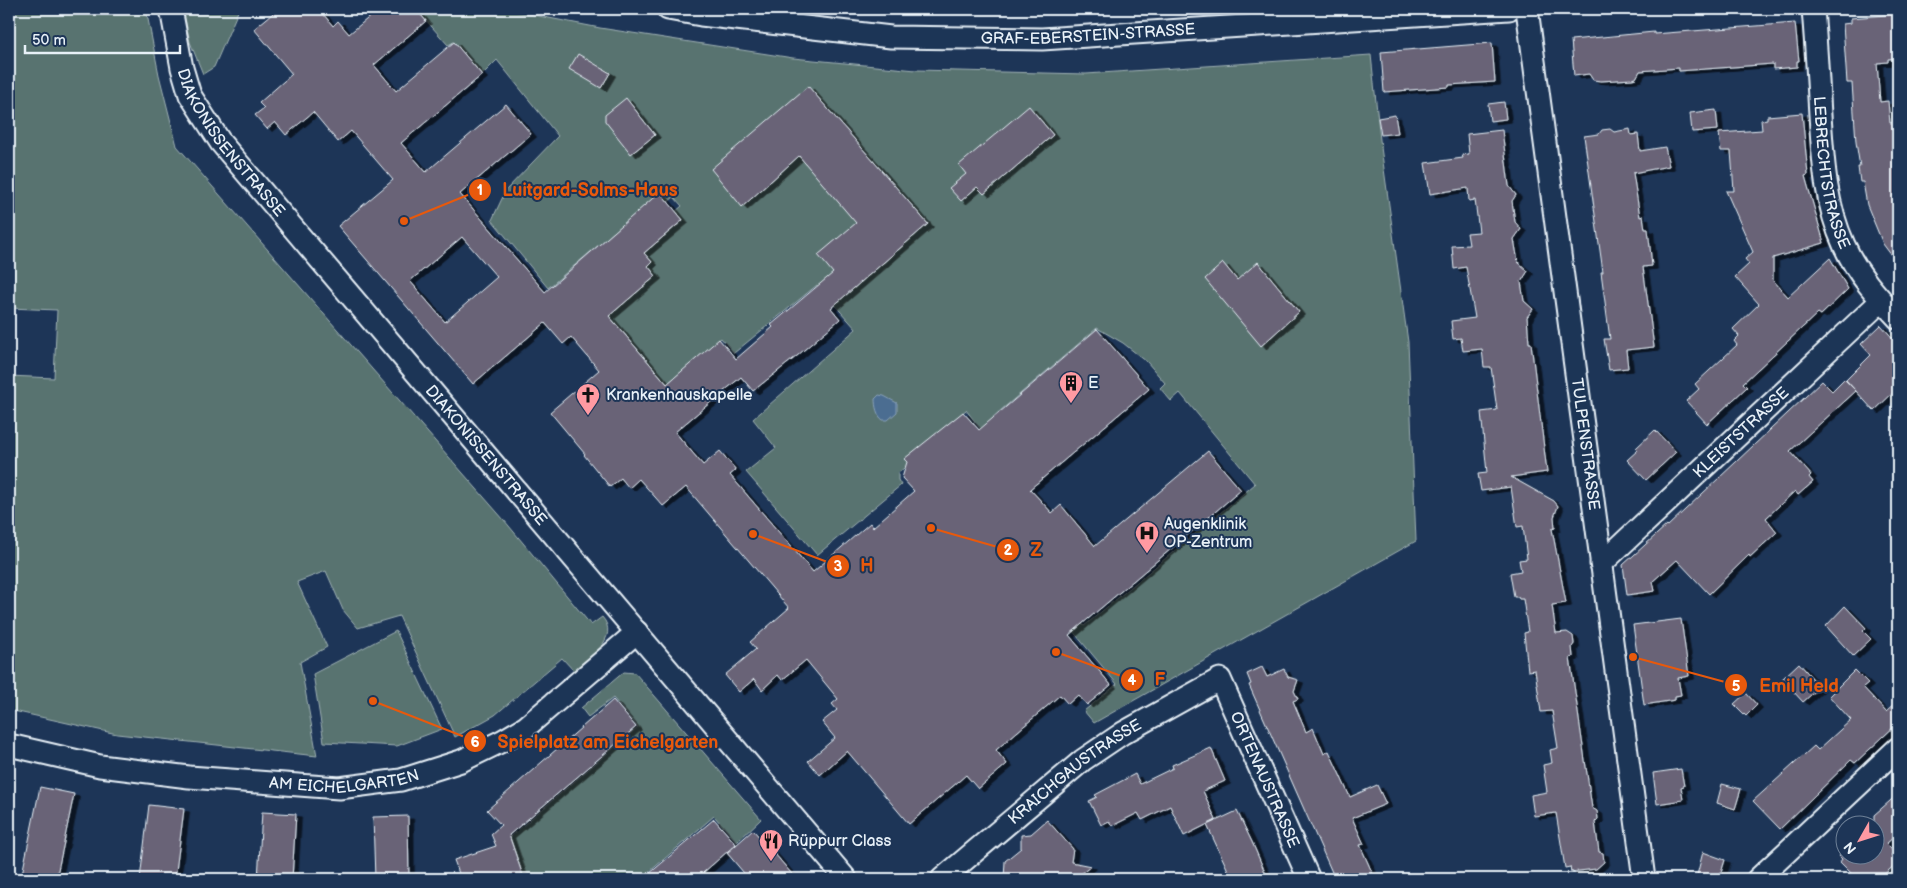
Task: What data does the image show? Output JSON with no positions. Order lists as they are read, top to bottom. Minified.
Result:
{"streets":{"street":["GRAF-EBERSTEIN-STRASSE","DIAKONISSENSTRASSE","LEBRECHTSTRASSE","KLEISTSTRASSE","TULPENSTRASSE","KRAICHGAUSTRASSE","AM EICHELGARTEN","ORTENAUSTRASSE"]},"crossings":[["DIAKONISSENSTRASSE","AM EICHELGARTEN"],["LEBRECHTSTRASSE","KLEISTSTRASSE"],["KLEISTSTRASSE","TULPENSTRASSE"],["KRAICHGAUSTRASSE","ORTENAUSTRASSE"]],"places":{"other":["Luitgard-Solms-Haus","Z","H","F","Emil Held","Spielplatz am Eichelgarten"],"building":["E"],"church":["Krankenhauskapelle"],"hospital":["Augenklinik OP-Zentrum"],"restaurant":["Rüppurr Class"]},"scale_bar":"50 m","north":"bottom left"}
